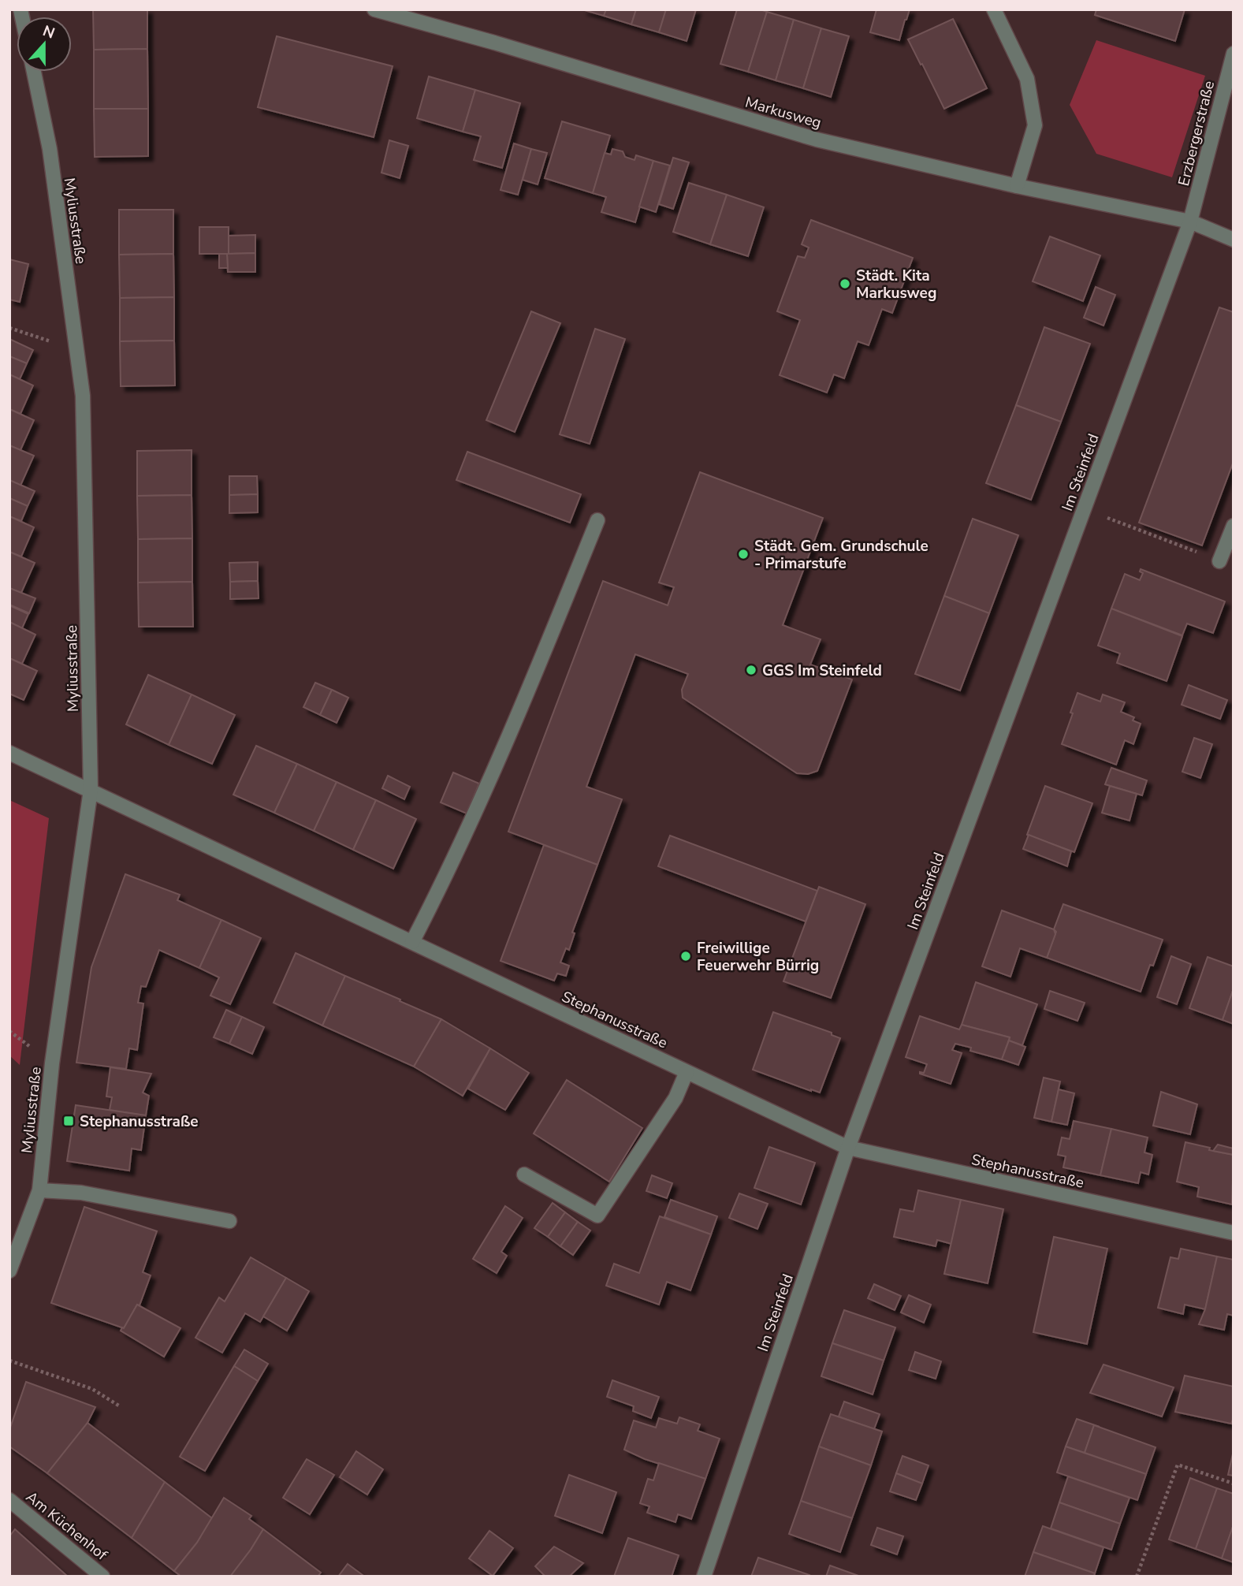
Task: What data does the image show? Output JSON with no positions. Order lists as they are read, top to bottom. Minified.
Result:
{"streets":{"street":["Markusweg","Erzbergerstraße","Myliusstraße","Im Steinfeld","Stephanusstraße","Am Küchenhof"]},"crossings":[["Markusweg","Erzbergerstraße"],["Markusweg","Im Steinfeld"],["Erzbergerstraße","Im Steinfeld"],["Myliusstraße","Stephanusstraße"],["Im Steinfeld","Stephanusstraße"]],"places":{"other":["Städt. Kita Markusweg","Städt. Gem. Grundschule - Primarstufe","GGS Im Steinfeld","Freiwillige Feuerwehr Bürrig"],"transit":["Stephanusstraße"]},"north":"top"}
